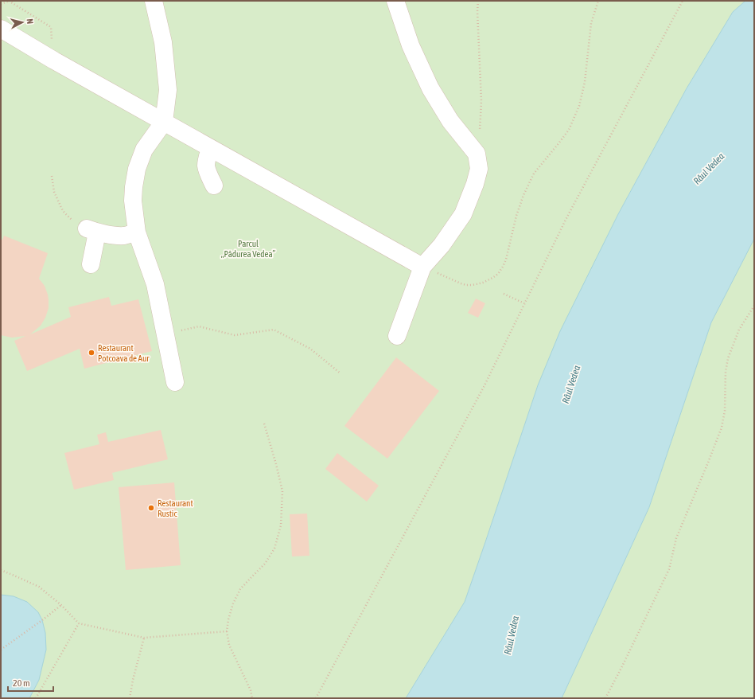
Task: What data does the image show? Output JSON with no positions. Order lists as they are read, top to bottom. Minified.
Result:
{"water":["Râul Vedea"],"parks":["Parcul „Pădurea Vedea”"],"places":["Restaurant Potcoava de Aur","Restaurant Rustic"],"scale_bar":"20 m","north":"right"}
